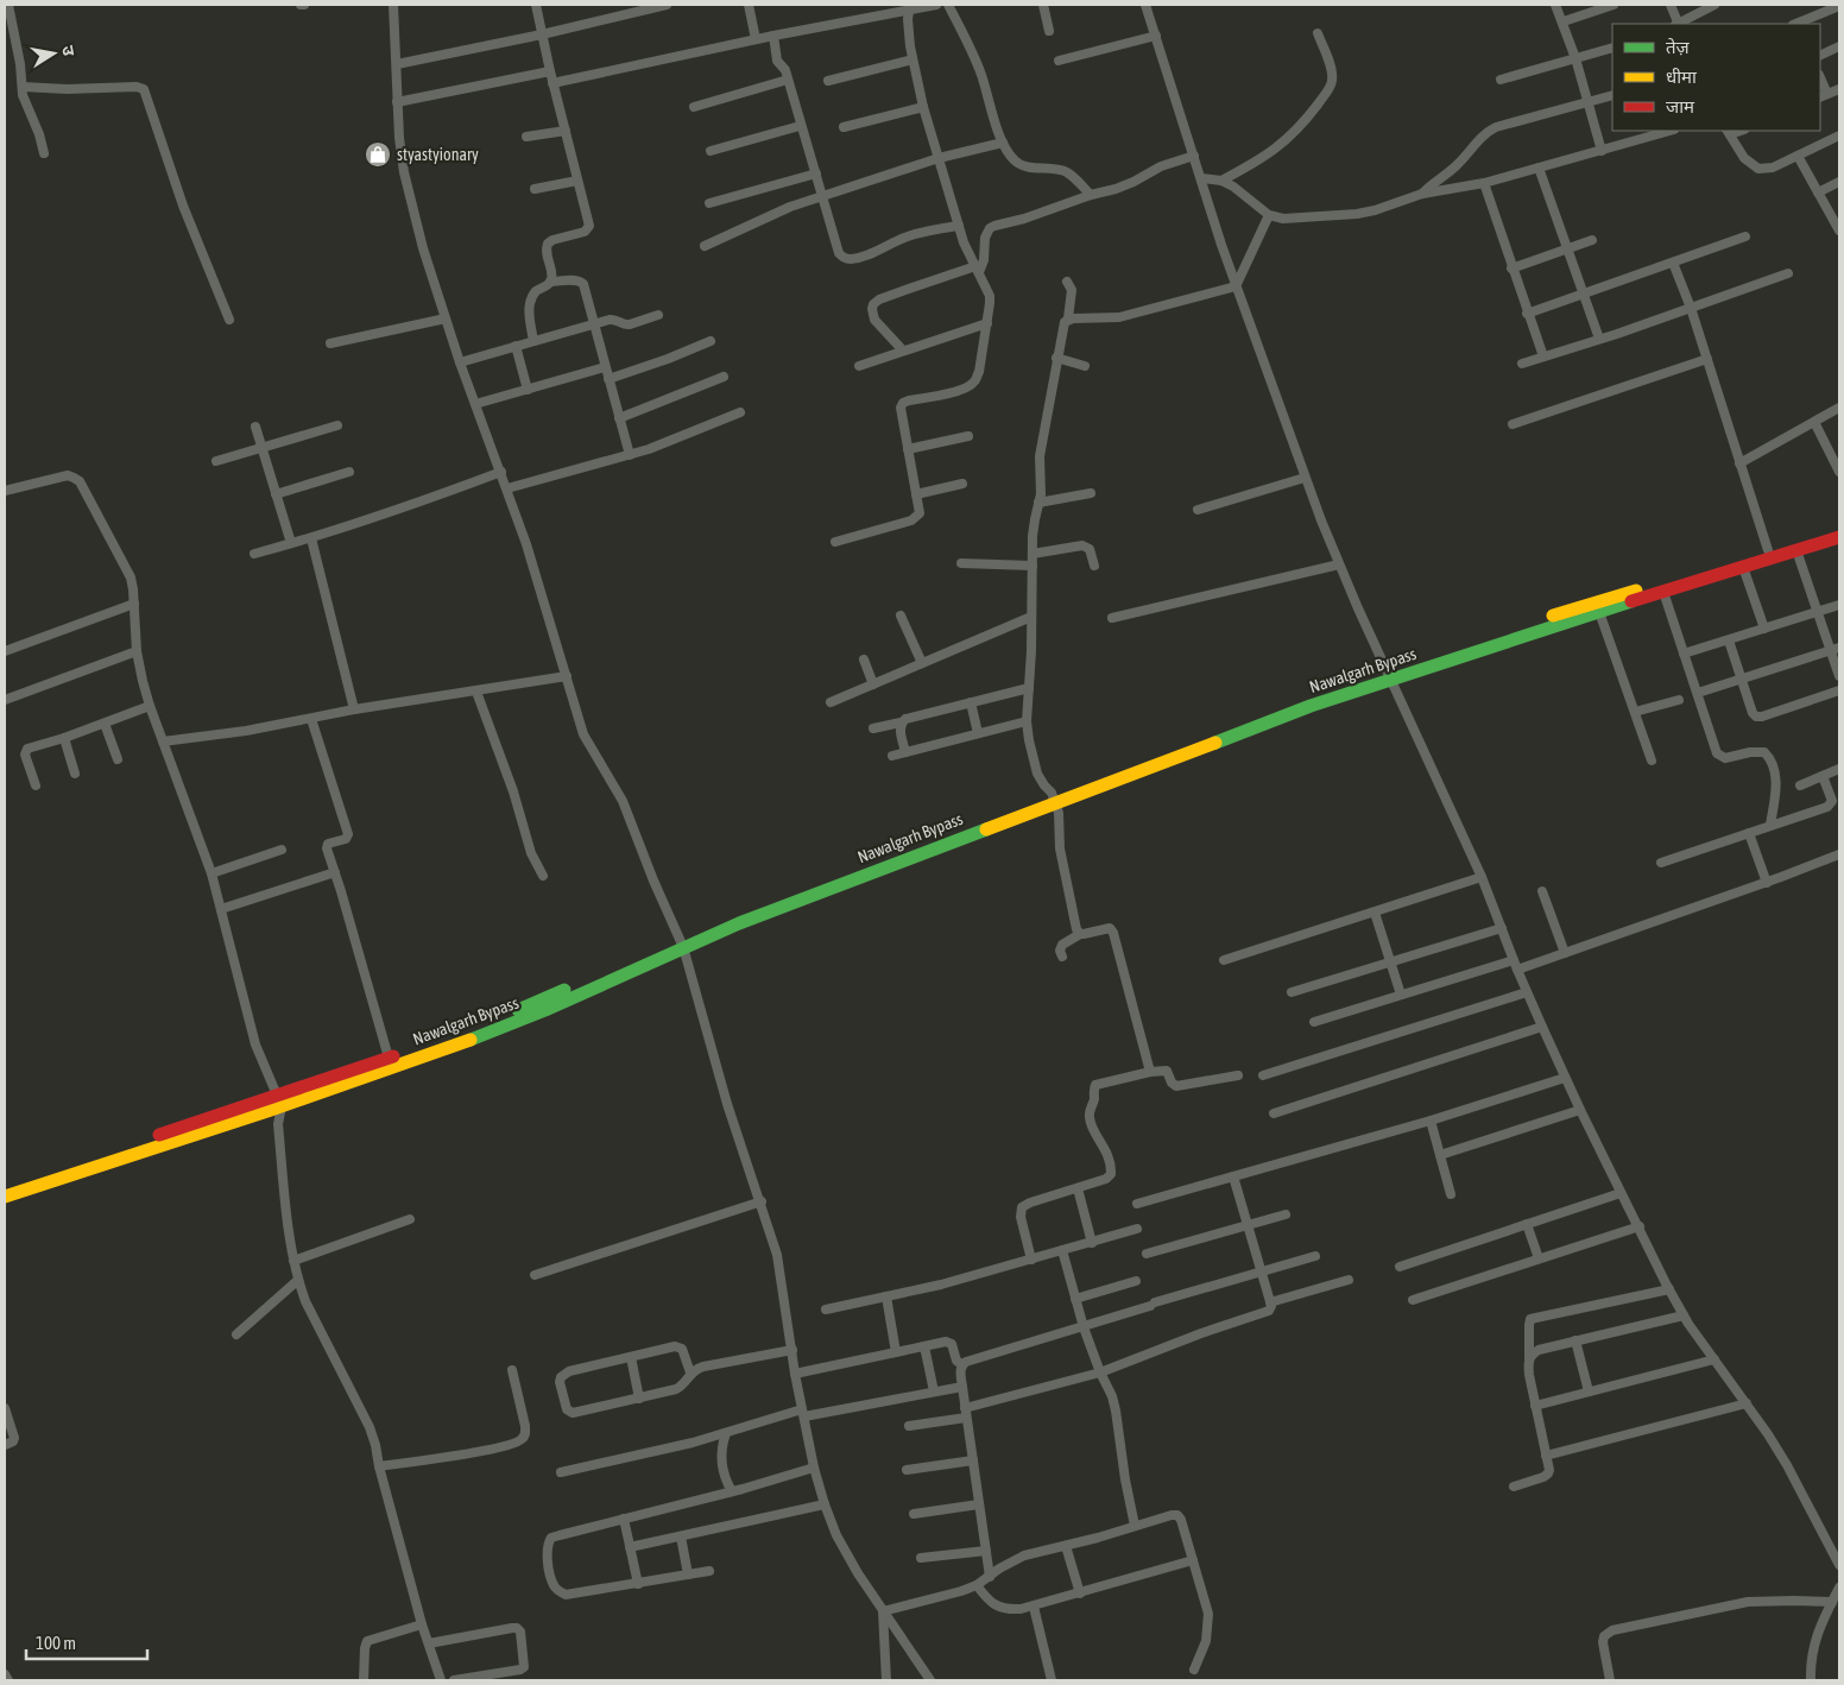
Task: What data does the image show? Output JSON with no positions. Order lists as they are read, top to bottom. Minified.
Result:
{"streets":{"main road":["Nawalgarh Bypass"]},"places":{"shop":["styastyionary"]},"legend":["तेज़","धीमा","जाम"],"scale_bar":"100 m","north":"right"}
